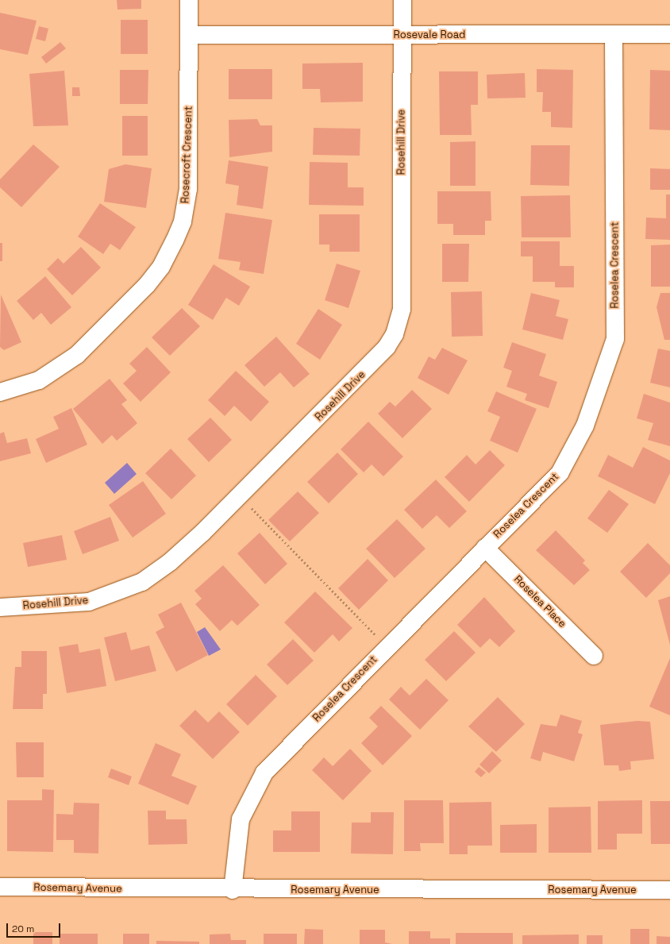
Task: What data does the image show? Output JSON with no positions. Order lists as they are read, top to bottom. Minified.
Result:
{"streets":{"street":["Rosevale Road","Rosehill Drive","Rosecroft Crescent","Roselea Crescent","Roselea Place","Rosemary Avenue"]},"crossings":[["Rosevale Road","Rosehill Drive"],["Rosevale Road","Rosecroft Crescent"],["Rosevale Road","Roselea Crescent"],["Roselea Crescent","Roselea Place"],["Roselea Crescent","Rosemary Avenue"]],"scale_bar":"20 m"}
